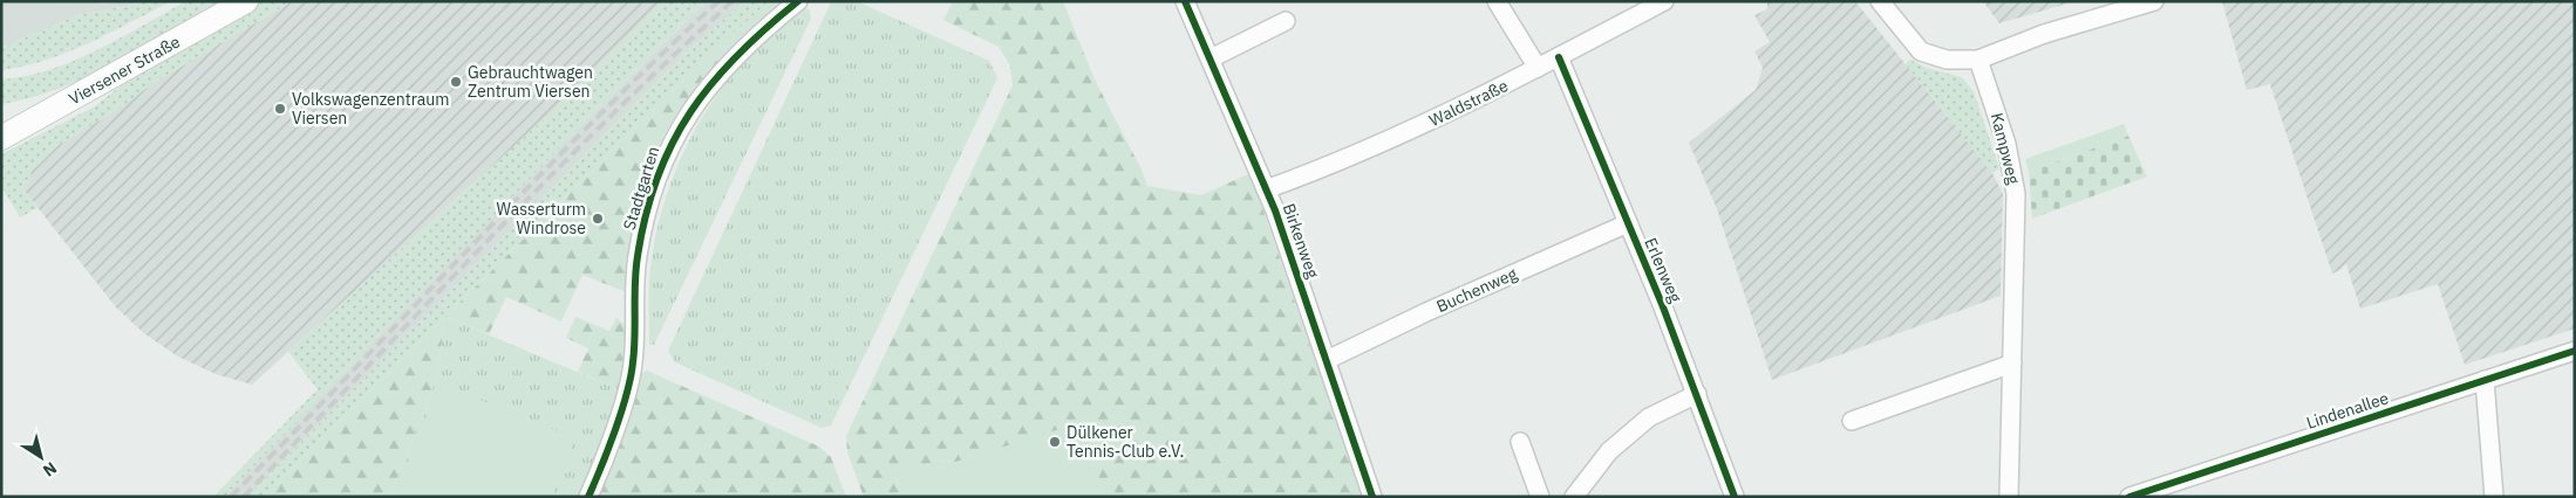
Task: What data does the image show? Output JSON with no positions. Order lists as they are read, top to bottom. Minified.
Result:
{"streets":{"main road":["Viersener Straße"],"street":["Waldstraße","Kampweg","Stadtgarten","Birkenweg","Erlenweg","Buchenweg","Lindenallee"]},"crossings":[["Waldstraße","Birkenweg"],["Waldstraße","Erlenweg"],["Birkenweg","Buchenweg"],["Erlenweg","Buchenweg"]],"places":["Gebrauchtwagen Zentrum Viersen","Volkswagenzentraum Viersen","Wasserturm Windrose","Dülkener Tennis-Club e.V."],"north":"bottom right"}
